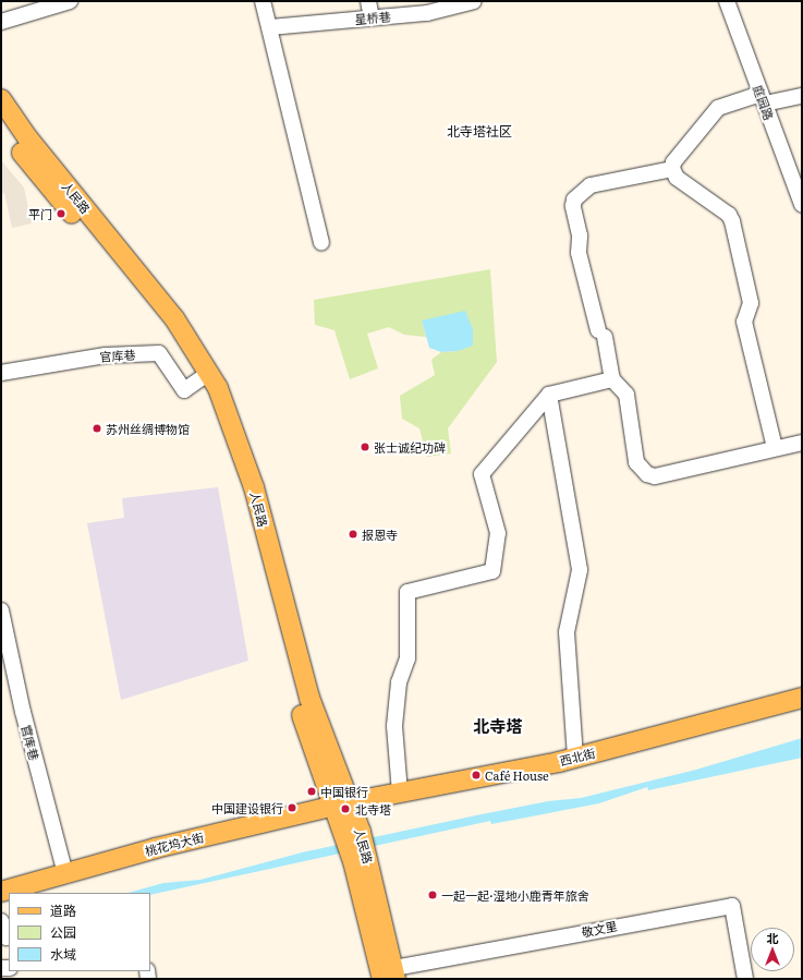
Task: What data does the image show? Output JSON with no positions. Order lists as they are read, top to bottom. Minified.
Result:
{"streets":{"main road":["人民路","西北街","桃花坞大街"],"street":["星桥巷","庭园路","官库巷","敬文里"]},"crossings":[["人民路","官库巷"],["人民路","西北街"],["人民路","桃花坞大街"],["人民路","敬文里"],["官库巷","桃花坞大街"],["西北街","桃花坞大街"]],"districts":["北寺塔社区","北寺塔"],"places":["平门","苏州丝绸博物馆","张士诚纪功碑","报恩寺","Café House","中国银行","中国建设银行","北寺塔","一起一起·湿地小鹿青年旅舍"],"legend":["道路","公园","水域"],"north":"top"}
